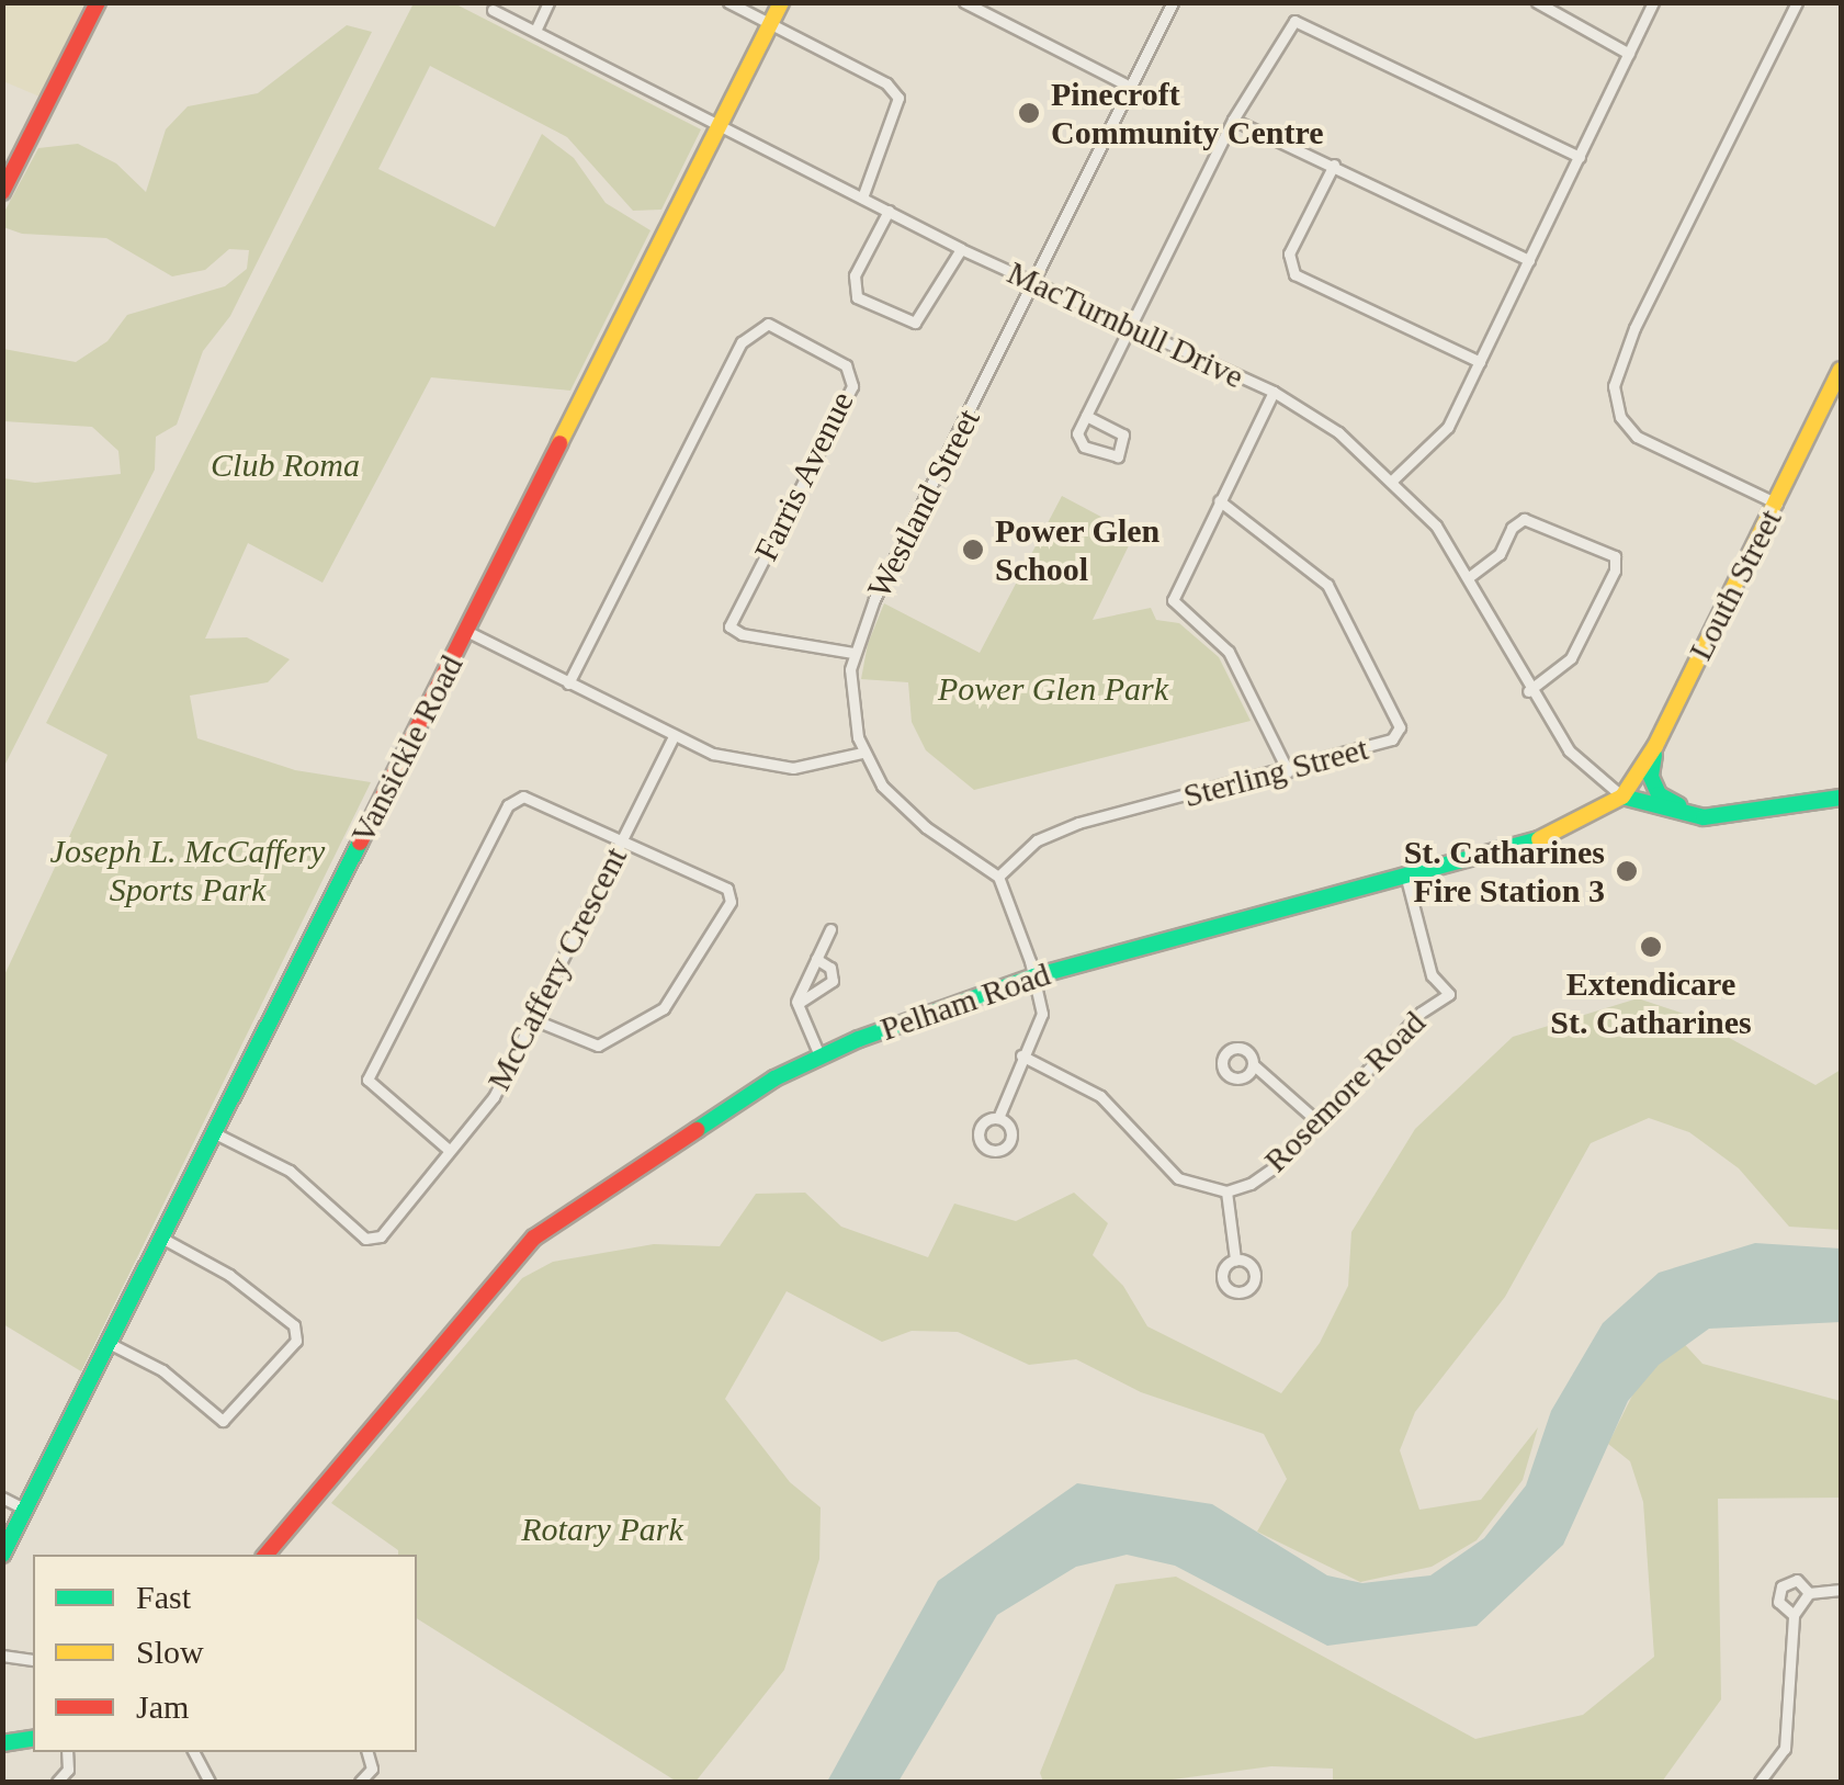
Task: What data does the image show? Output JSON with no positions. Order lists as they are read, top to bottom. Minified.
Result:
{"streets":{"main road":["Louth Street","Vansickle Road","Pelham Road"],"street":["MacTurnbull Drive","Farris Avenue","Westland Street","Sterling Street","McCaffery Crescent","Rosemore Road"]},"crossings":[["MacTurnbull Drive","Westland Street"],["MacTurnbull Drive","Louth Street"],["MacTurnbull Drive","Vansickle Road"],["MacTurnbull Drive","Pelham Road"],["Farris Avenue","Westland Street"],["Westland Street","Sterling Street"],["Louth Street","Pelham Road"],["Vansickle Road","McCaffery Crescent"],["Pelham Road","Rosemore Road"]],"parks":["Club Roma","Power Glen Park","Joseph L. McCaffery Sports Park","Rotary Park"],"places":["Pinecroft Community Centre","Power Glen School","St. Catharines Fire Station 3","Extendicare St. Catharines"],"legend":["Fast","Slow","Jam"]}
